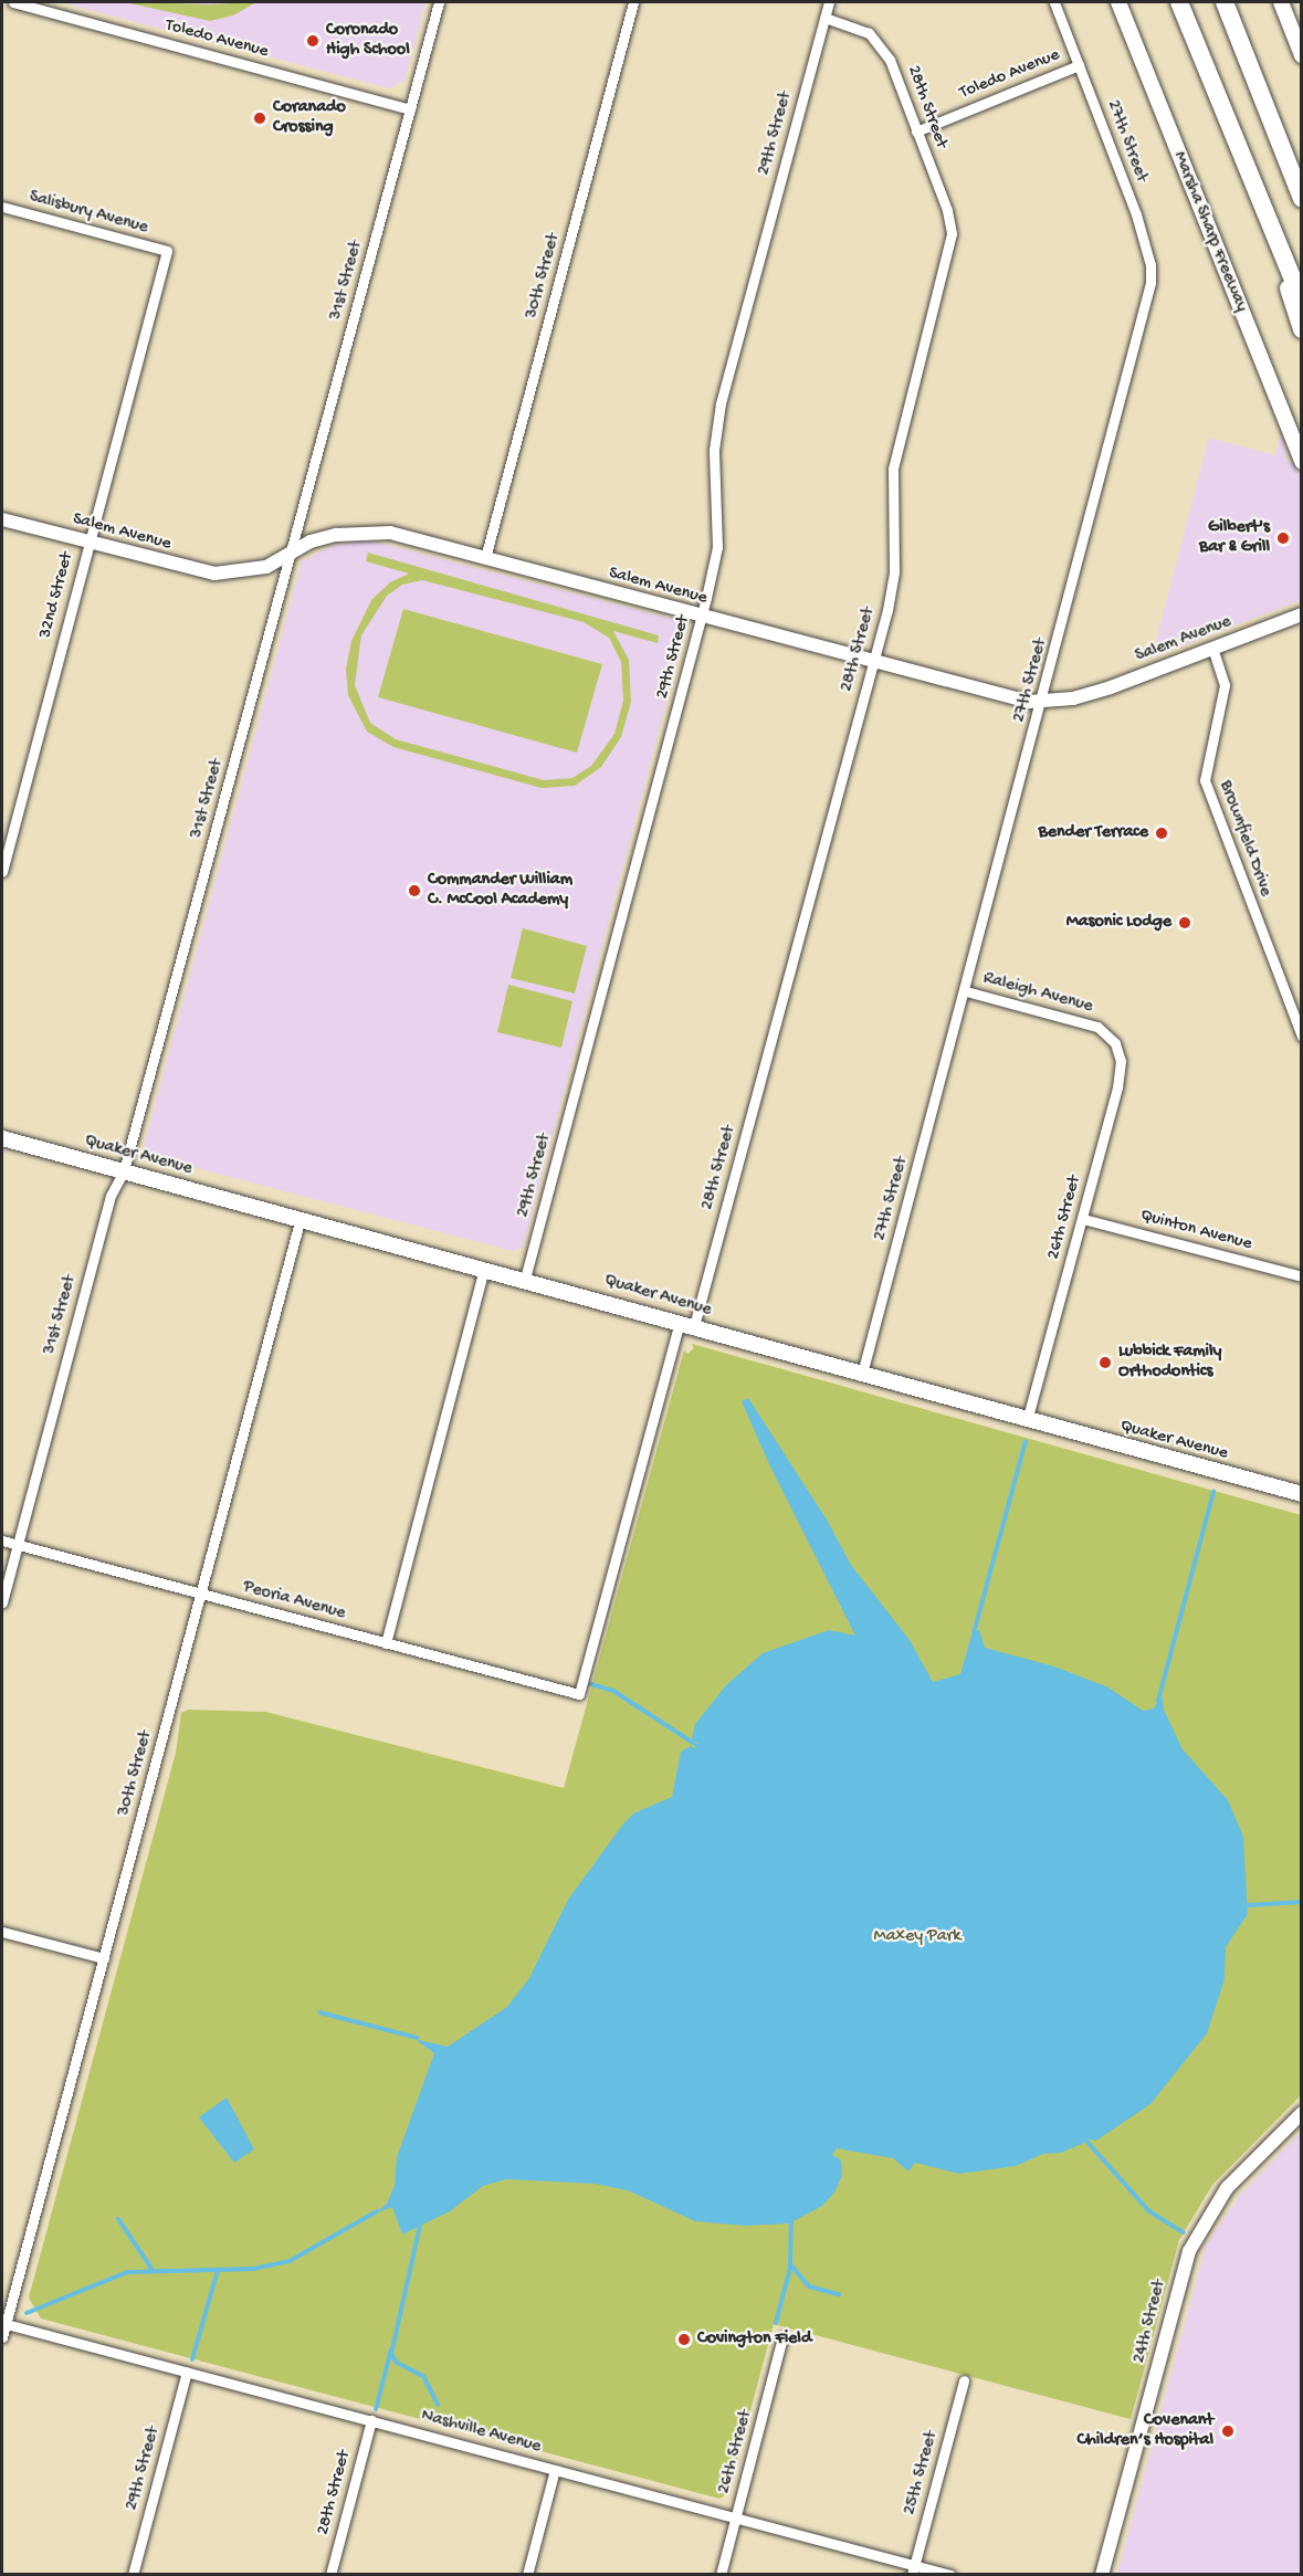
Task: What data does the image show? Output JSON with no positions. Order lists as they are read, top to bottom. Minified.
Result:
{"streets":{"main road":["Marsha Sharp Freeway","Quaker Avenue"],"street":["Toledo Avenue","28th Street","29th Street","27th Street","Salisbury Avenue","30th Street","31st Street","Salem Avenue","32nd Street","Brownfield Drive","Raleigh Avenue","26th Street","Quinton Avenue","Peoria Avenue","24th Street","Nashville Avenue","25th Street"]},"crossings":[["Toledo Avenue","28th Street"],["Toledo Avenue","27th Street"],["Toledo Avenue","31st Street"],["28th Street","29th Street"],["28th Street","Salem Avenue"],["28th Street","Quaker Avenue"],["28th Street","Peoria Avenue"],["28th Street","Nashville Avenue"],["29th Street","Salem Avenue"],["29th Street","Quaker Avenue"],["29th Street","Nashville Avenue"],["27th Street","Salem Avenue"],["27th Street","Raleigh Avenue"],["27th Street","Quaker Avenue"],["Salisbury Avenue","32nd Street"],["30th Street","Salem Avenue"],["30th Street","Quaker Avenue"],["30th Street","Peoria Avenue"],["30th Street","Nashville Avenue"],["31st Street","Salem Avenue"],["31st Street","Quaker Avenue"],["31st Street","Peoria Avenue"],["Salem Avenue","32nd Street"],["Salem Avenue","Brownfield Drive"],["Raleigh Avenue","26th Street"],["Quaker Avenue","26th Street"],["26th Street","Quinton Avenue"],["26th Street","Nashville Avenue"],["Nashville Avenue","25th Street"]],"parks":["Maxey Park"],"places":["Coronado High School","Coranado Crossing","Gilbert's Bar & Grill","Bender Terrace","Commander William C. McCool Academy","Masonic Lodge","Lubbick Family Orthodontics","Covington Field","Covenant Children’s Hospital"]}
